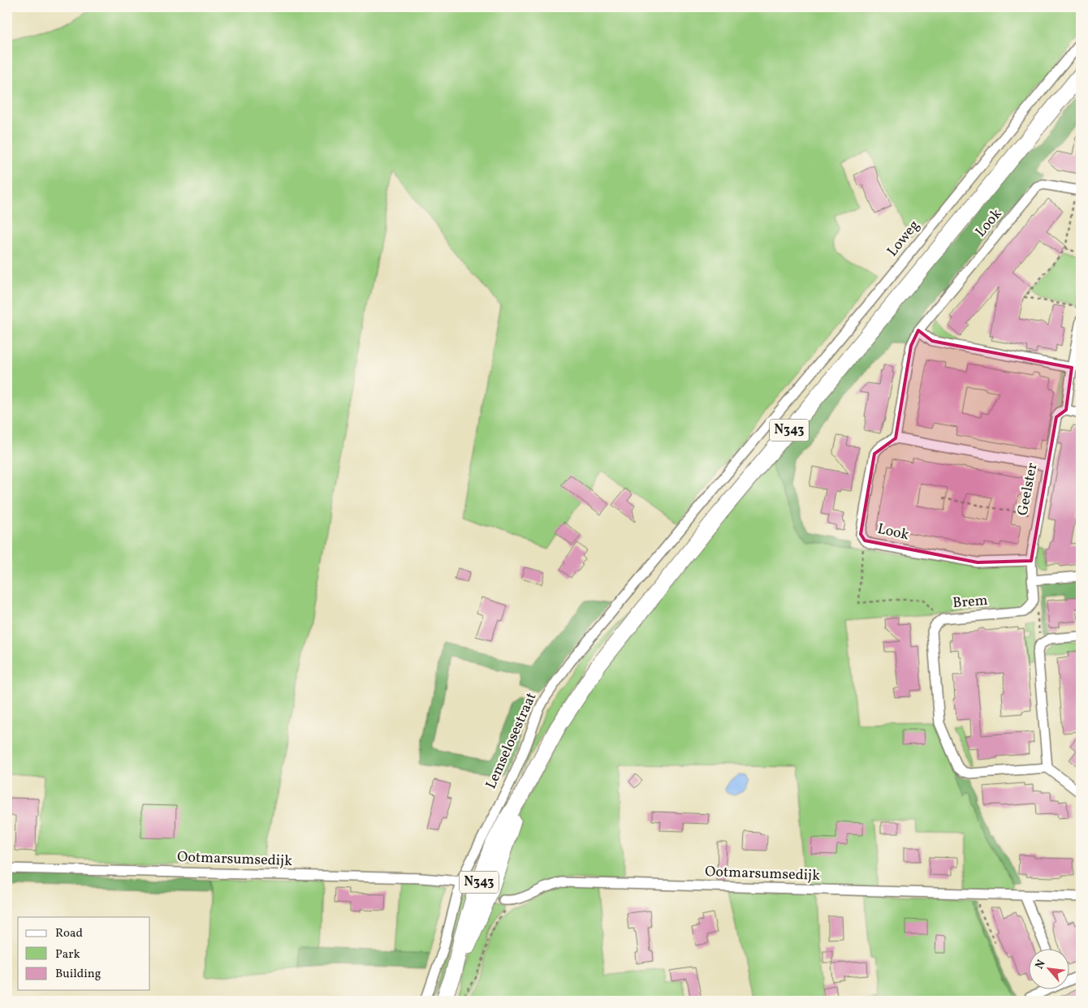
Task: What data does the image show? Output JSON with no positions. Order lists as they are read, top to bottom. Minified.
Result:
{"streets":{"main road":["N343"],"street":["Look","Loweg","Geelster","Brem","Lemselosestraat","Ootmarsumsedijk"]},"crossings":[["Look","Geelster"],["Loweg","Lemselosestraat"],["Geelster","Brem"],["Lemselosestraat","Ootmarsumsedijk"]],"legend":["Road","Park","Building"],"north":"top left"}
